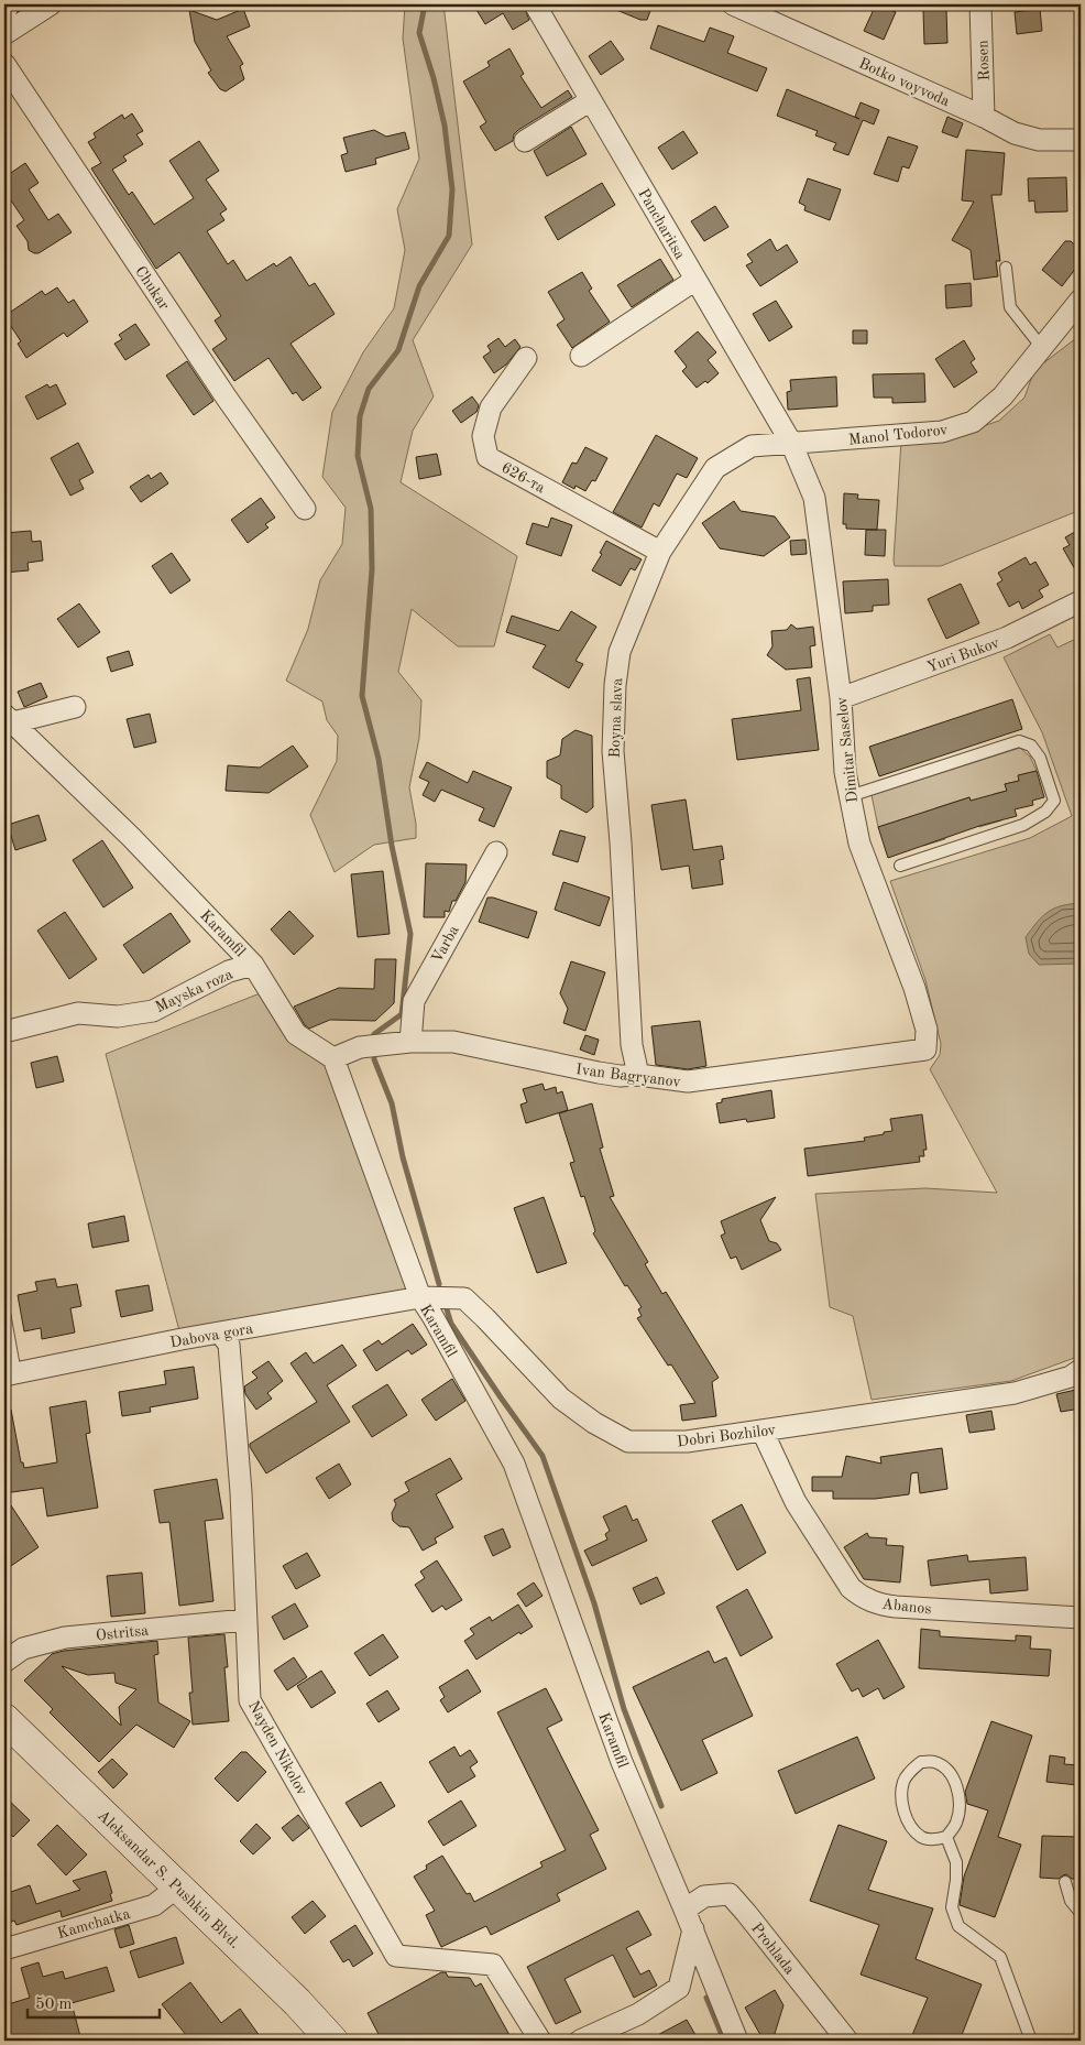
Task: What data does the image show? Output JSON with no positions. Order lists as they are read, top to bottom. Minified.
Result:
{"streets":{"main road":["Aleksandar S. Pushkin Blvd."],"street":["Rosen","Botko voyvoda","Pancharitsa","Chukar","Manol Todorov","626-та","Yuri Bukov","Boyna slava","Dimitar Saselov","Karamfil","Varba","Mayska roza","Ivan Bagryanov","Dabova gora","Dobri Bozhilov","Abanos","Ostritsa","Nayden Nikolov","Kamchatka","Prohlada"]},"crossings":[["Rosen","Botko voyvoda"],["Pancharitsa","Manol Todorov"],["Pancharitsa","Boyna slava"],["Pancharitsa","Dimitar Saselov"],["Manol Todorov","Boyna slava"],["Manol Todorov","Dimitar Saselov"],["626-та","Boyna slava"],["Yuri Bukov","Dimitar Saselov"],["Boyna slava","Dimitar Saselov"],["Boyna slava","Ivan Bagryanov"],["Dimitar Saselov","Ivan Bagryanov"],["Karamfil","Mayska roza"],["Karamfil","Ivan Bagryanov"],["Karamfil","Dabova gora"],["Karamfil","Dobri Bozhilov"],["Karamfil","Prohlada"],["Varba","Ivan Bagryanov"],["Dabova gora","Dobri Bozhilov"],["Dabova gora","Nayden Nikolov"],["Dobri Bozhilov","Abanos"],["Ostritsa","Nayden Nikolov"],["Aleksandar S. Pushkin Blvd.","Kamchatka"]],"scale_bar":"50 m"}
